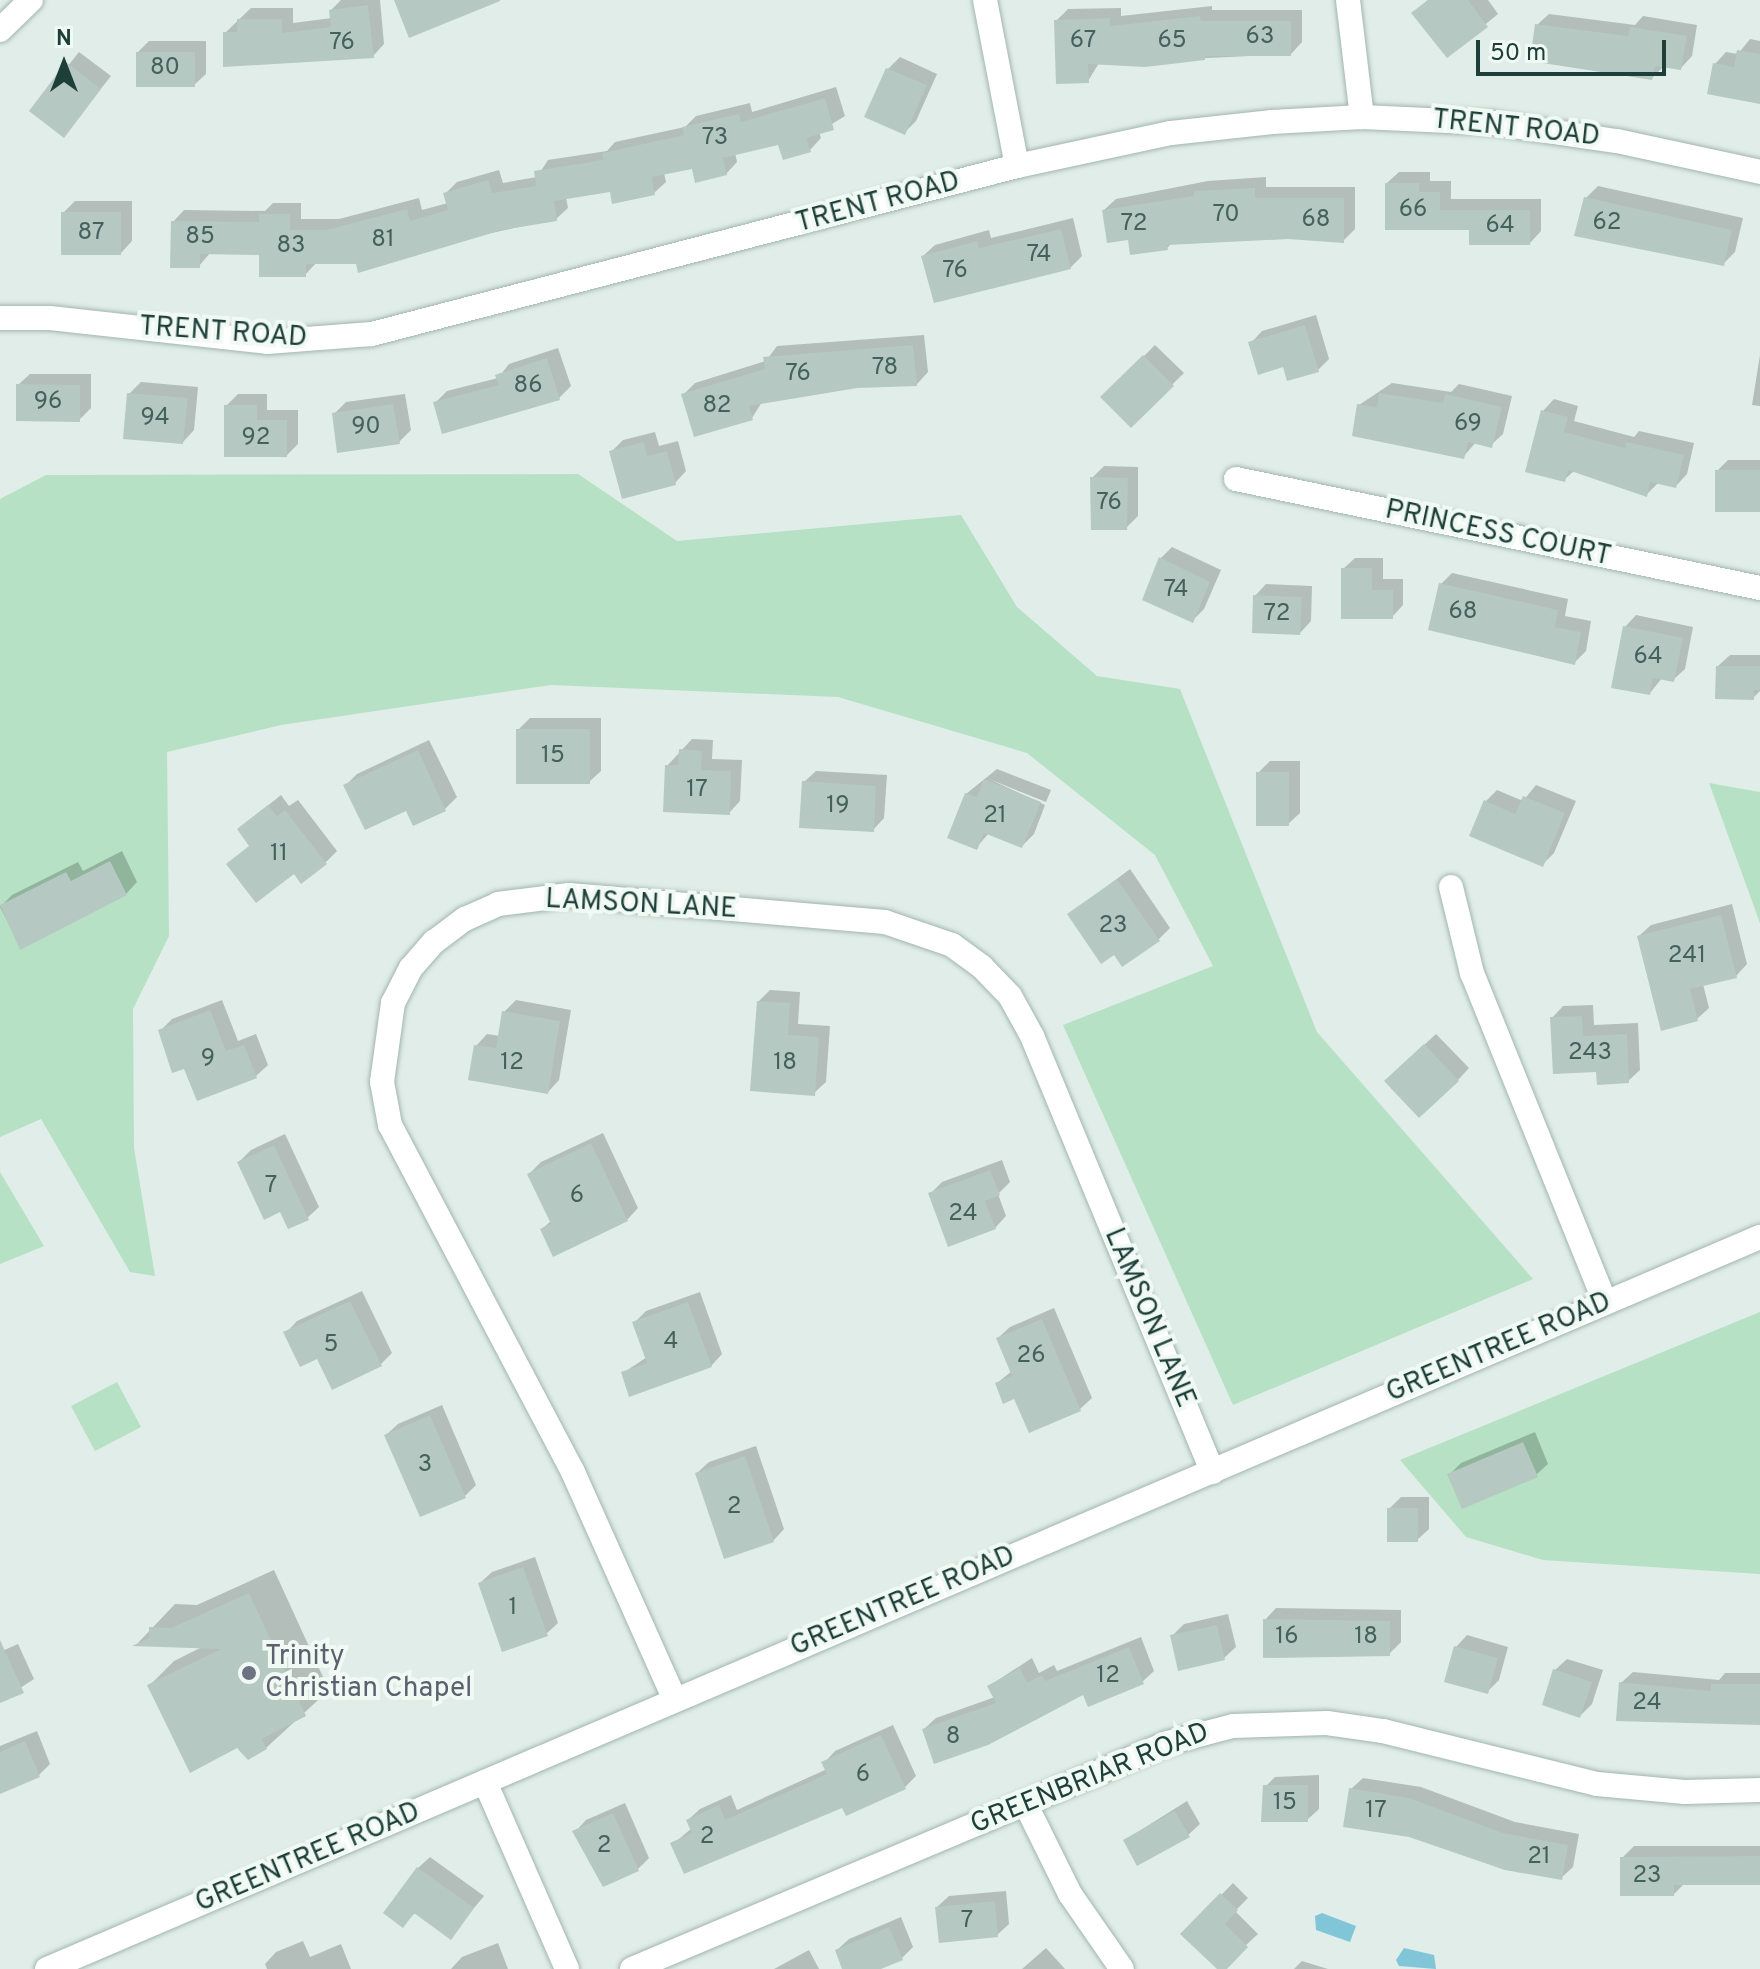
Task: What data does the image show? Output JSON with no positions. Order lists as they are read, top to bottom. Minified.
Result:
{"streets":{"street":["TRENT ROAD","PRINCESS COURT","LAMSON LANE","GREENTREE ROAD","GREENBRIAR ROAD"]},"crossings":[["LAMSON LANE","GREENTREE ROAD"]],"places":["Trinity Christian Chapel"],"house_numbers":["63","67","65","76","80","73","66","70","68","62","72","64","87","85","81","83","74","76","78","76","86","96","82","94","69","90","92","76","74","68","72","64","15","17","19","21","11","23","241","243","9","12","18","7","6","24","4","5","26","3","2","1","16","18","12","24","8","6","15","17","2","2","21","23","7"],"scale_bar":"50 m","north":"top"}
